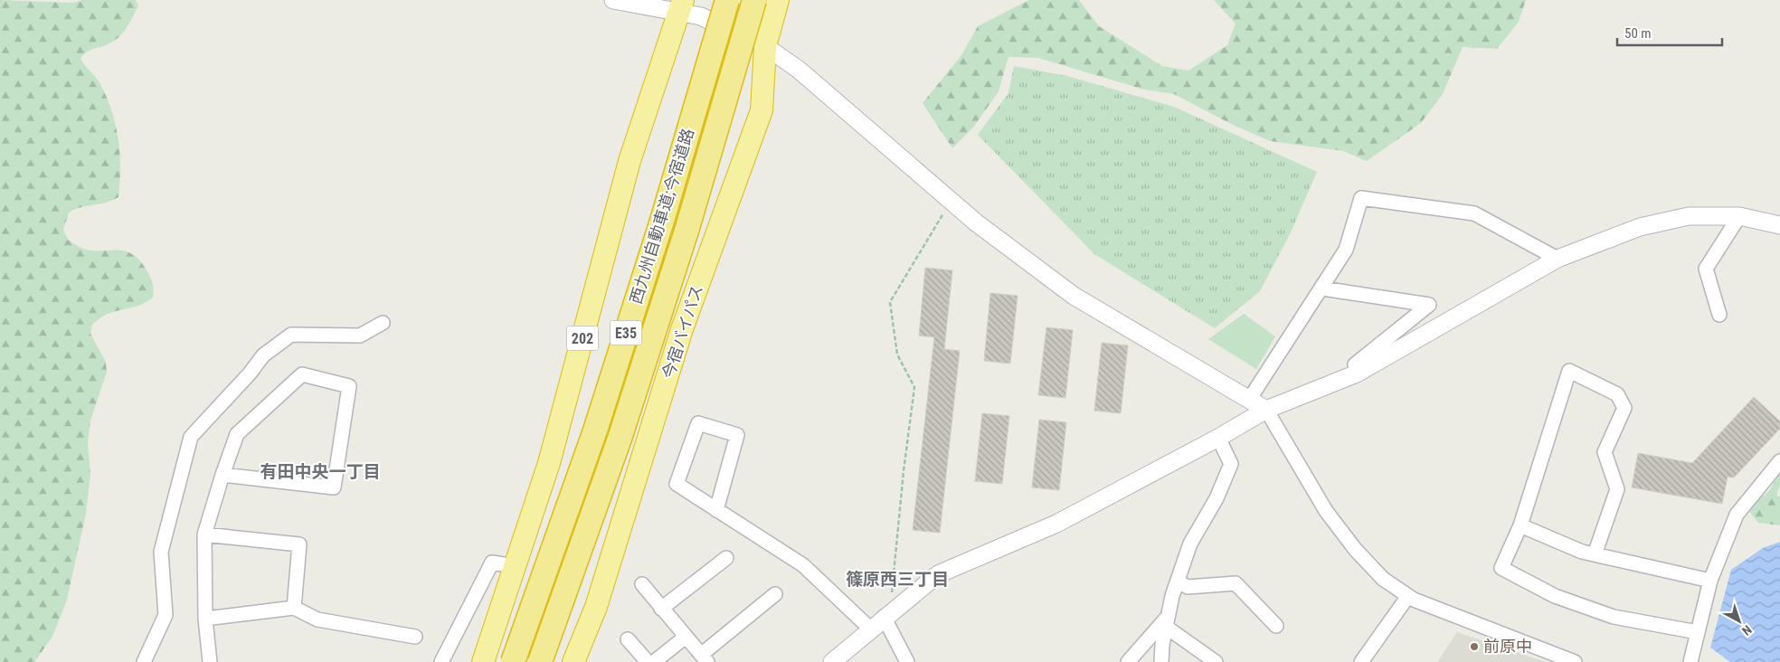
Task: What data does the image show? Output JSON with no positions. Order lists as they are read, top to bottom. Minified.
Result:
{"streets":{"highway":["西九州自動車道;今宿道路","今宿バイパス","E35","202"]},"districts":["有田中央一丁目","篠原西三丁目"],"places":["前原中"],"scale_bar":"50 m","north":"bottom right"}
